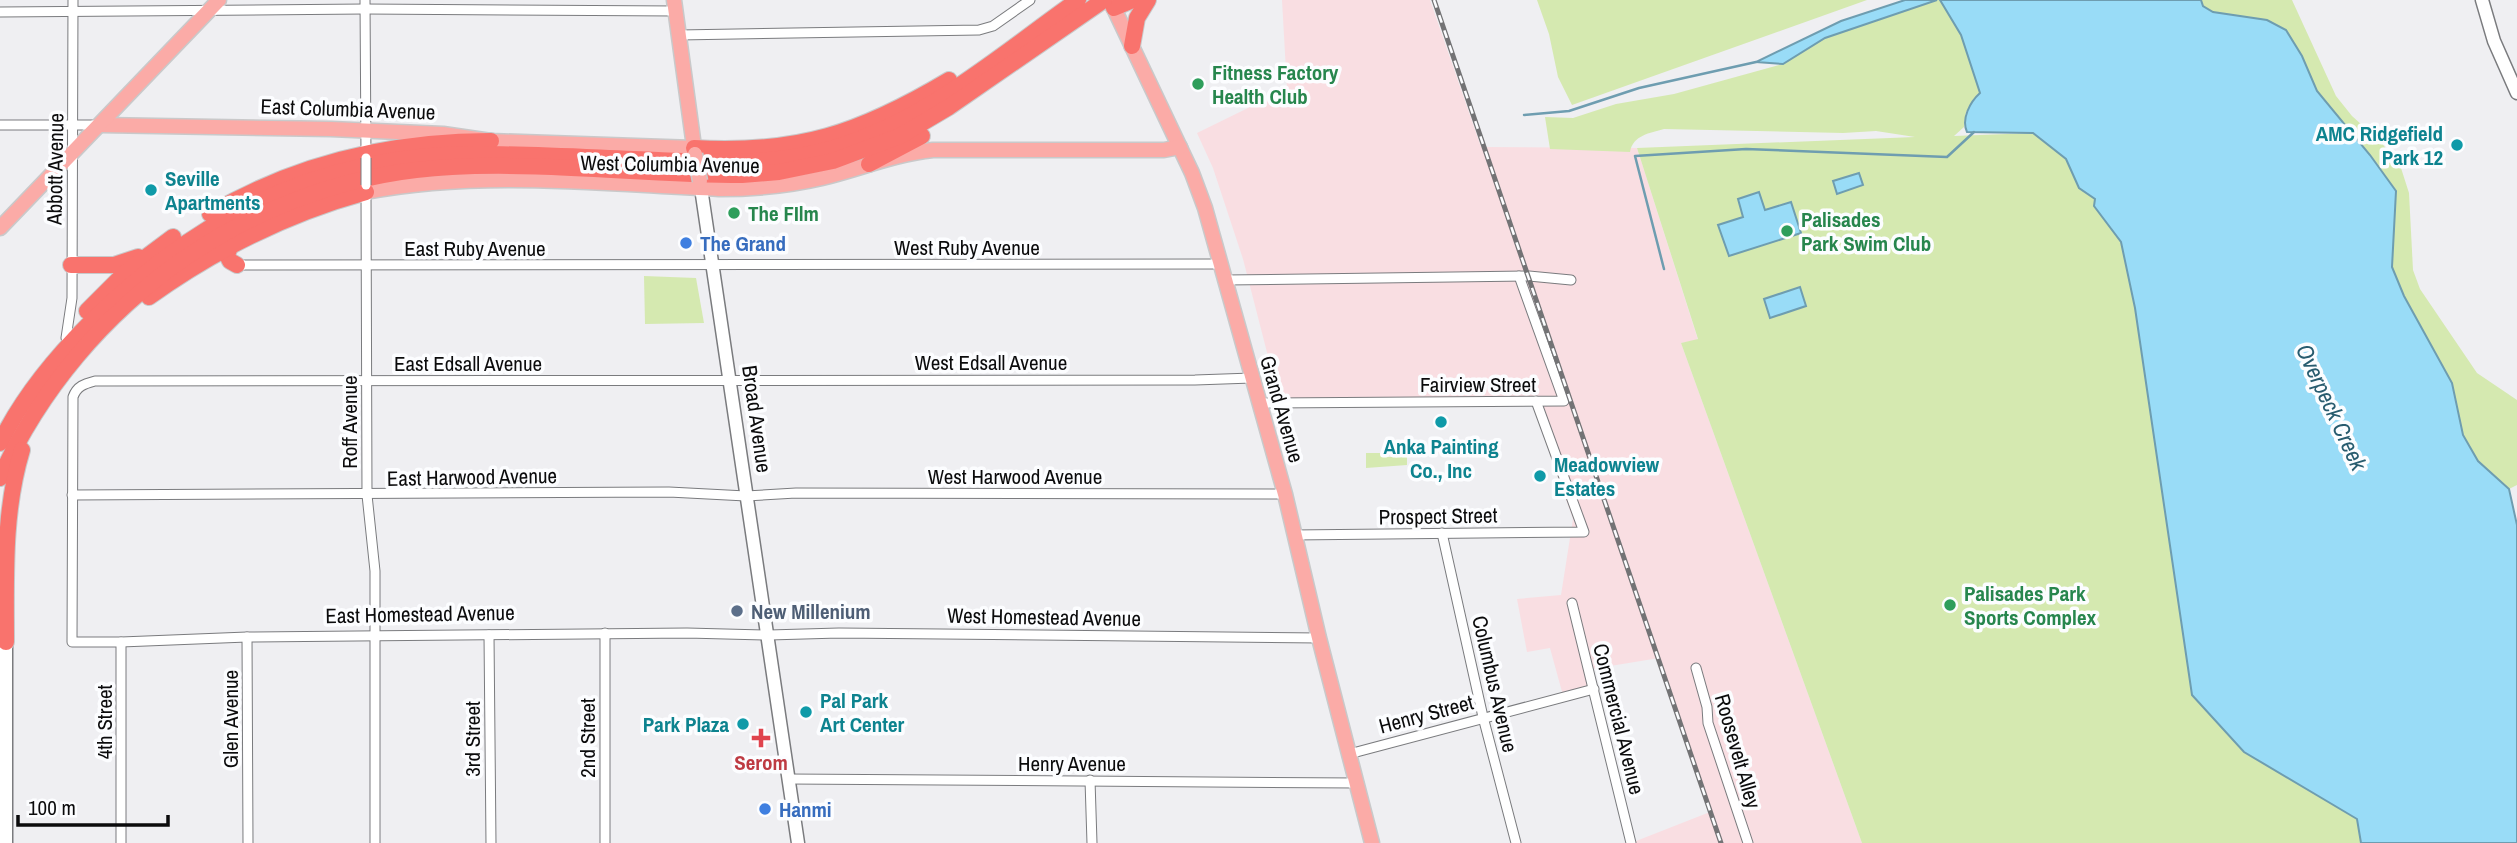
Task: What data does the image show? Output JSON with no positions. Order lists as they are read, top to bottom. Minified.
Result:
{"streets":{"main road":["East Columbia Avenue","West Columbia Avenue","Grand Avenue","Broad Avenue"],"street":["Abbott Avenue","West Ruby Avenue","East Ruby Avenue","West Edsall Avenue","East Edsall Avenue","Fairview Street","Roff Avenue","West Harwood Avenue","East Harwood Avenue","Prospect Street","East Homestead Avenue","West Homestead Avenue","Columbus Avenue","Henry Street","Glen Avenue","Commercial Avenue","4th Street","2nd Street","3rd Street","Roosevelt Alley","Henry Avenue"]},"crossings":[["East Columbia Avenue","Abbott Avenue"],["East Columbia Avenue","Broad Avenue"],["East Columbia Avenue","Roff Avenue"],["West Columbia Avenue","Grand Avenue"],["West Columbia Avenue","Broad Avenue"],["West Columbia Avenue","Roff Avenue"],["West Ruby Avenue","East Ruby Avenue"],["West Ruby Avenue","Grand Avenue"],["West Ruby Avenue","Broad Avenue"],["East Ruby Avenue","Broad Avenue"],["East Ruby Avenue","Roff Avenue"],["West Edsall Avenue","East Edsall Avenue"],["West Edsall Avenue","Grand Avenue"],["West Edsall Avenue","Broad Avenue"],["East Edsall Avenue","Broad Avenue"],["East Edsall Avenue","Roff Avenue"],["East Edsall Avenue","East Harwood Avenue"],["East Edsall Avenue","East Homestead Avenue"],["Fairview Street","Grand Avenue"],["Fairview Street","Prospect Street"],["Grand Avenue","West Harwood Avenue"],["Grand Avenue","Prospect Street"],["Grand Avenue","West Homestead Avenue"],["Grand Avenue","Henry Street"],["Grand Avenue","Henry Avenue"],["Broad Avenue","West Harwood Avenue"],["Broad Avenue","East Harwood Avenue"],["Broad Avenue","East Homestead Avenue"],["Broad Avenue","West Homestead Avenue"],["Broad Avenue","Henry Avenue"],["Roff Avenue","East Harwood Avenue"],["Roff Avenue","East Homestead Avenue"],["West Harwood Avenue","East Harwood Avenue"],["East Harwood Avenue","East Homestead Avenue"],["Prospect Street","Columbus Avenue"],["East Homestead Avenue","West Homestead Avenue"],["East Homestead Avenue","Glen Avenue"],["East Homestead Avenue","4th Street"],["East Homestead Avenue","2nd Street"],["East Homestead Avenue","3rd Street"],["Columbus Avenue","Henry Street"],["Henry Street","Commercial Avenue"]],"water":["Overpeck Creek"],"places":{"other":["Fitness Factory Health Club","AMC Ridgefield Park 12","Seville Apartments","The FIlm","Palisades Park Swim Club","The Grand","Anka Painting Co., Inc","Meadowview Estates","Palisades Park Sports Complex","New Millenium","Pal Park Art Center","Park Plaza","Hanmi"],"health":["Serom"]},"scale_bar":"100 m"}
